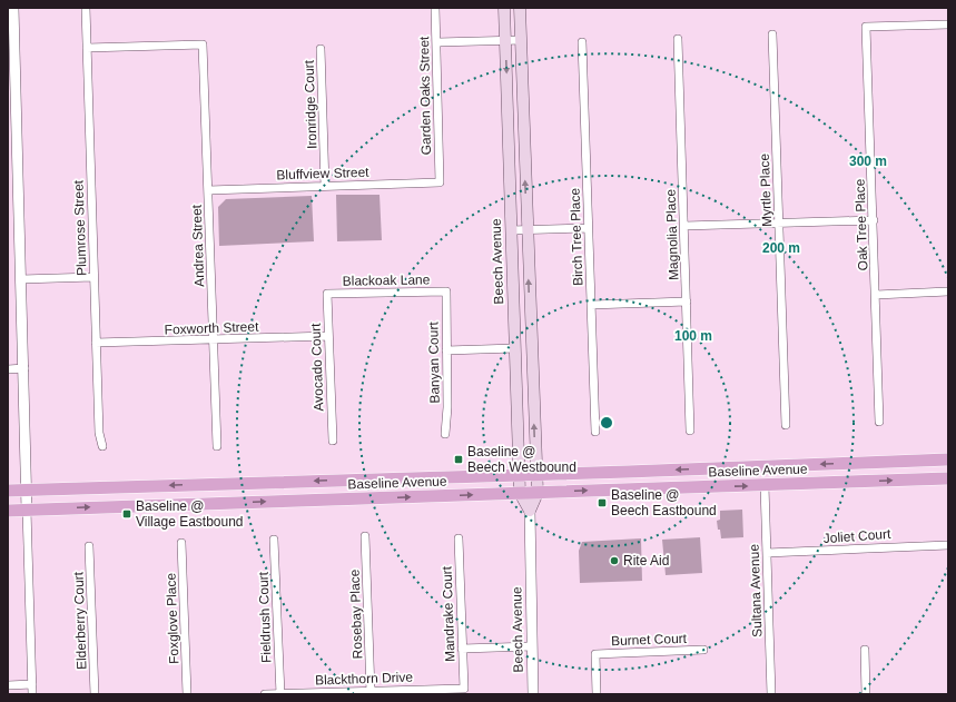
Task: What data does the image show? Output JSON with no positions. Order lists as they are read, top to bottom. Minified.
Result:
{"streets":{"main road":["Beech Avenue","Baseline Avenue"],"street":["Garden Oaks Street","Ironridge Court","Bluffview Street","Myrtle Place","Oak Tree Place","Plumrose Street","Magnolia Place","Birch Tree Place","Andrea Street","Blackoak Lane","Foxworth Street","Banyan Court","Avocado Court","Joliet Court","Sultana Avenue","Rosebay Place","Mandrake Court","Fieldrush Court","Foxglove Place","Elderberry Court","Burnet Court","Blackthorn Drive"]},"crossings":[["Garden Oaks Street","Bluffview Street"],["Ironridge Court","Bluffview Street"],["Bluffview Street","Andrea Street"],["Plumrose Street","Andrea Street"],["Plumrose Street","Foxworth Street"],["Andrea Street","Foxworth Street"],["Beech Avenue","Baseline Avenue"],["Blackoak Lane","Banyan Court"],["Blackoak Lane","Avocado Court"],["Foxworth Street","Avocado Court"],["Baseline Avenue","Sultana Avenue"],["Joliet Court","Sultana Avenue"],["Rosebay Place","Blackthorn Drive"],["Mandrake Court","Blackthorn Drive"],["Fieldrush Court","Blackthorn Drive"]],"places":{"transit":["Baseline @ Beech Westbound","Baseline @ Beech Eastbound","Baseline @ Village Eastbound"],"other":["Rite Aid"]},"rings":["300 m","200 m","100 m"]}
